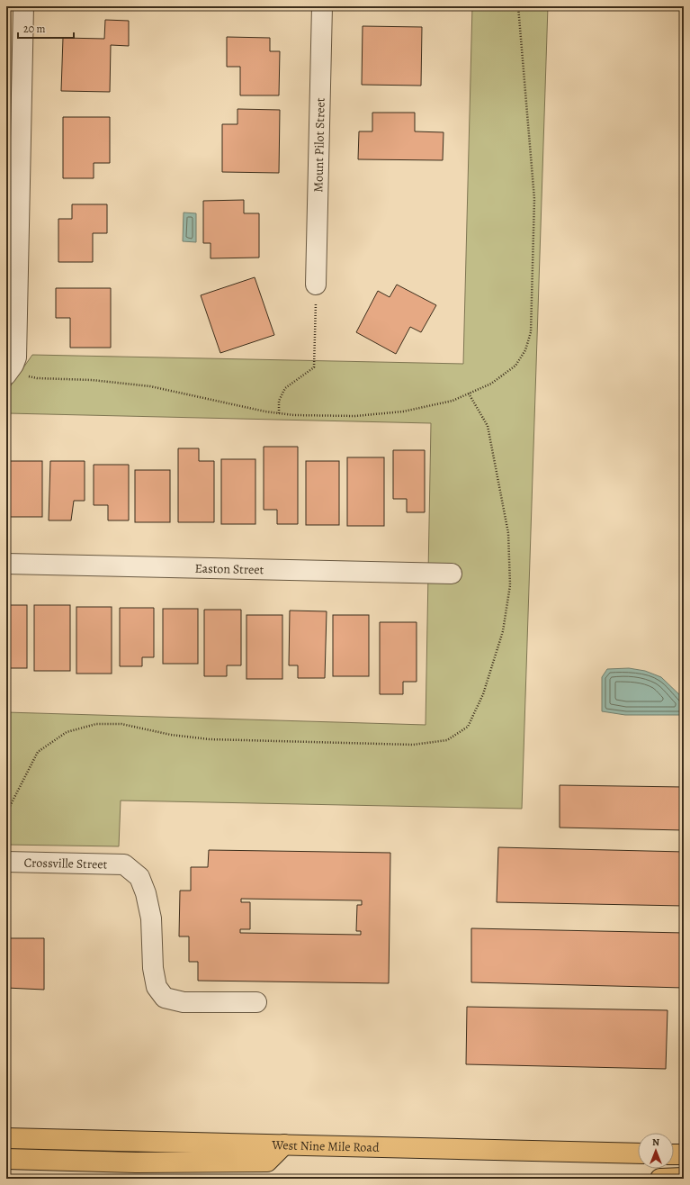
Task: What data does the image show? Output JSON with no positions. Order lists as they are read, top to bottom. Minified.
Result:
{"streets":{"main road":["West Nine Mile Road"],"street":["Mount Pilot Street","Easton Street","Crossville Street"]},"scale_bar":"20 m","north":"top"}
